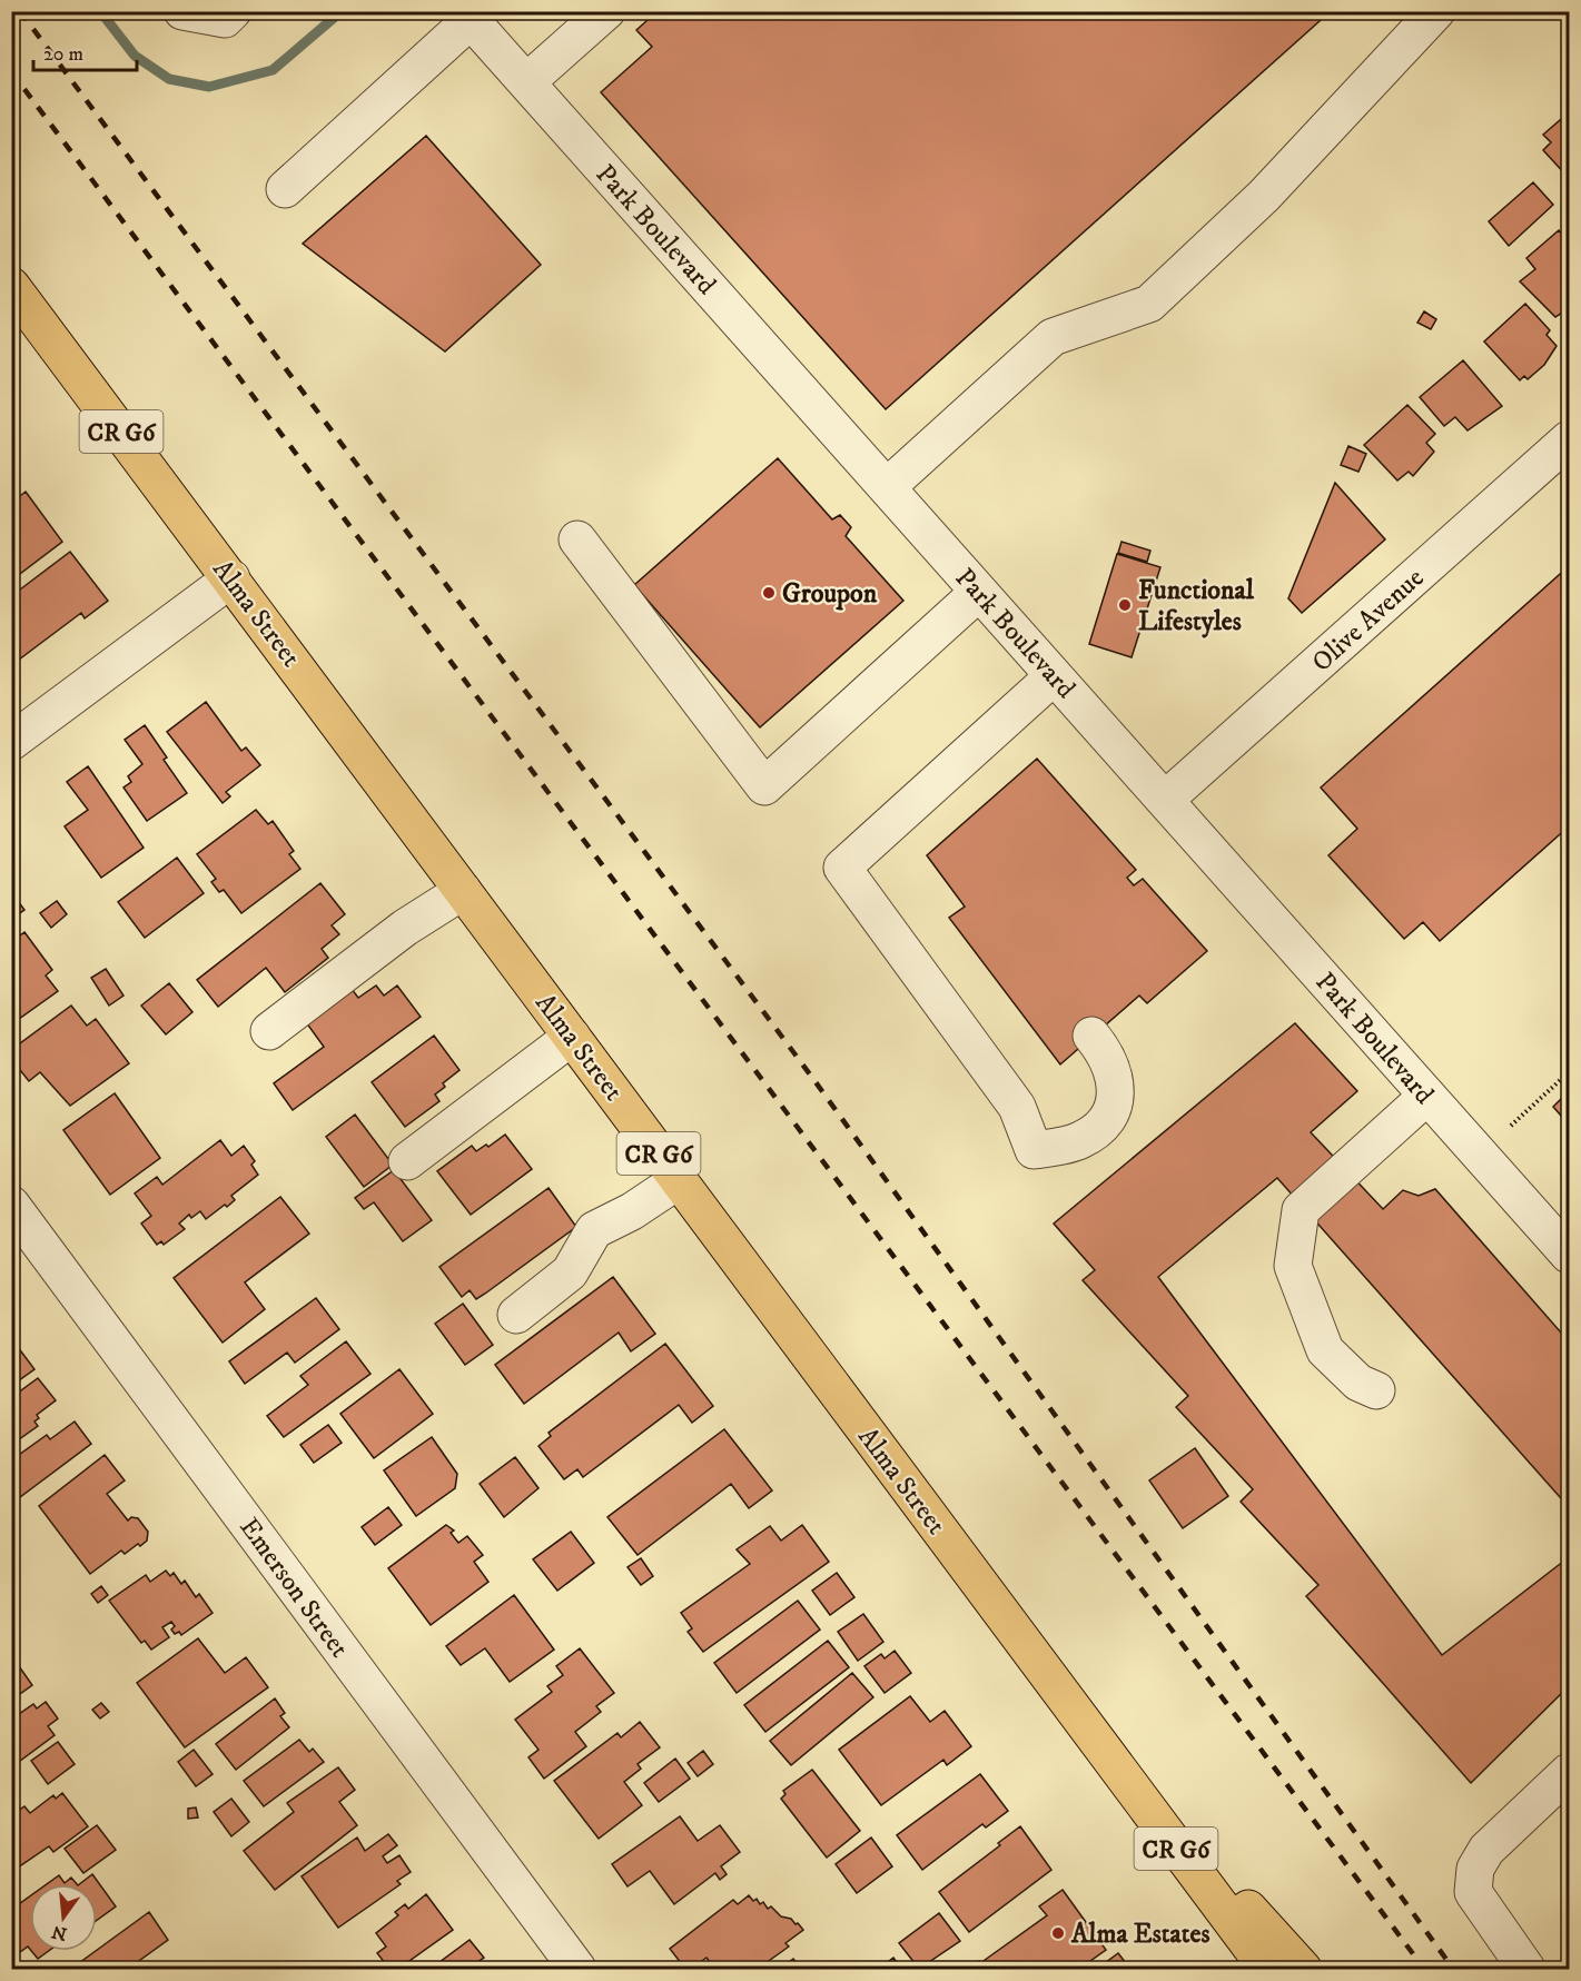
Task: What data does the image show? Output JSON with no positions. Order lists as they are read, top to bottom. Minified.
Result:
{"streets":{"main road":["CR G6","Alma Street"],"street":["Park Boulevard","Olive Avenue","Emerson Street"]},"crossings":[["Park Boulevard","Olive Avenue"]],"places":["Groupon","Functional Lifestyles","Alma Estates"],"scale_bar":"20 m","north":"bottom"}
